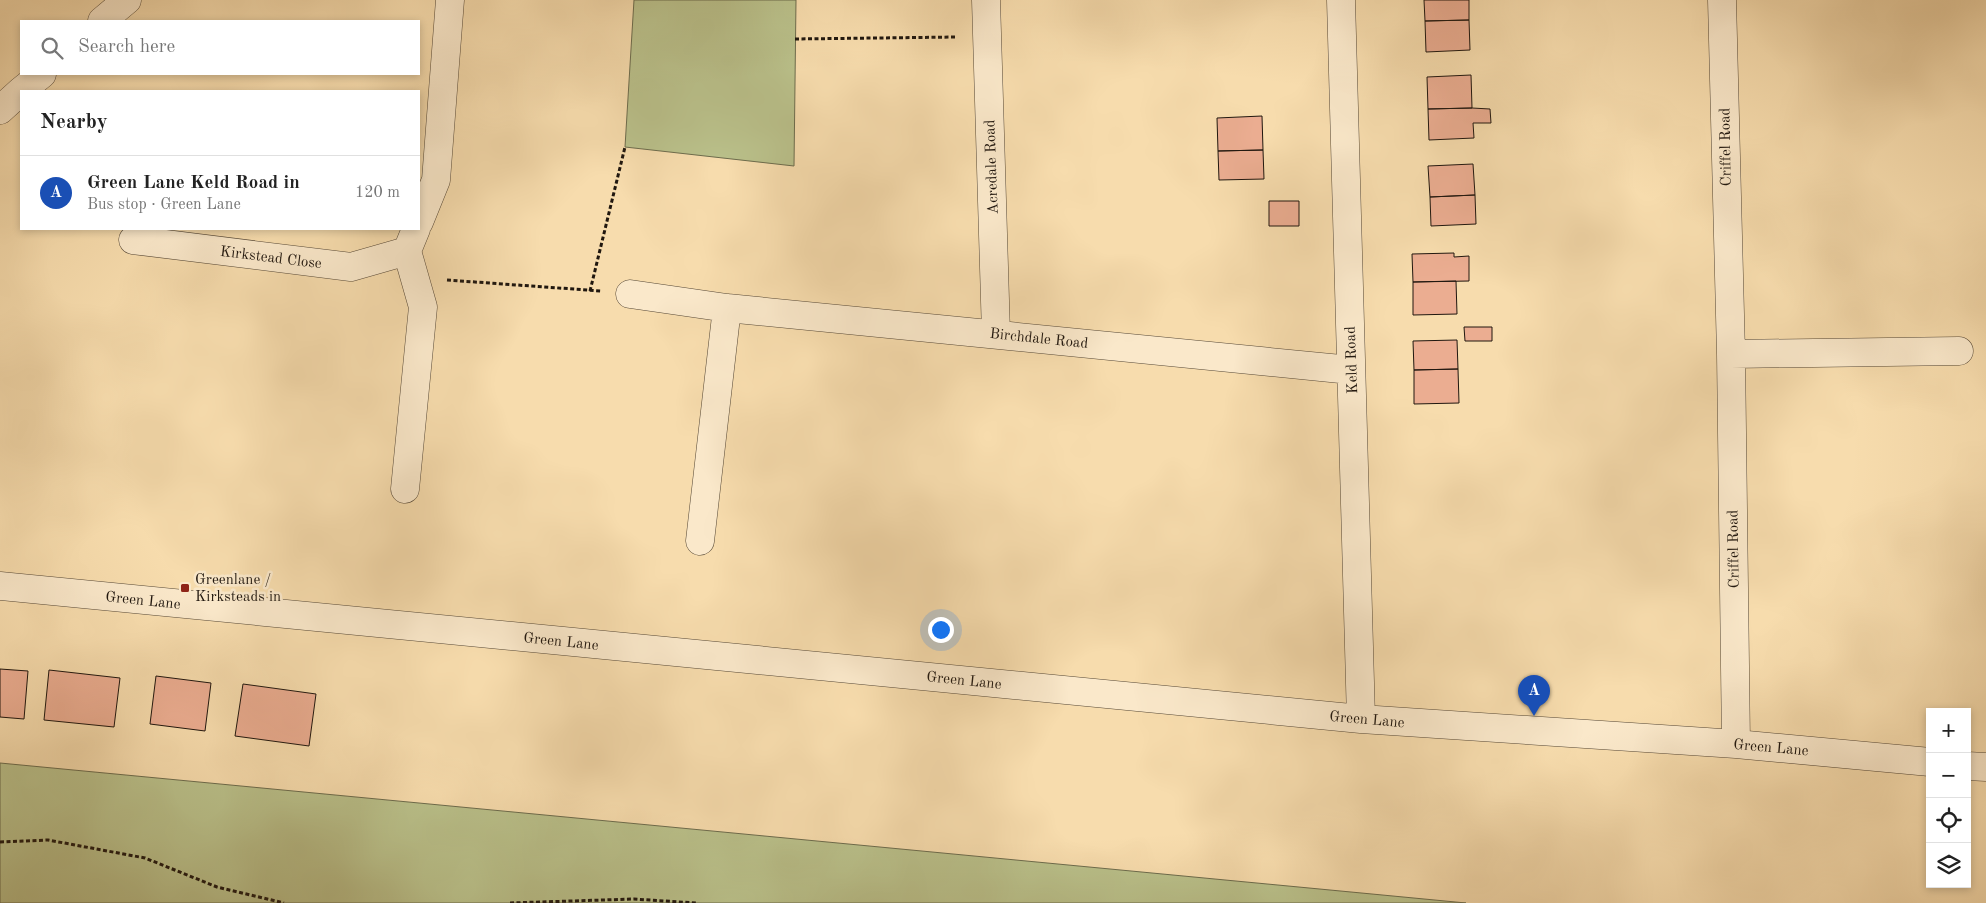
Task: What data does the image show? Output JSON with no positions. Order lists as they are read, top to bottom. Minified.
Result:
{"streets":{"street":["Criffel Road","Acredale Road","Kirkstead Close","Birchdale Road","Keld Road","Green Lane"]},"crossings":[["Criffel Road","Green Lane"],["Acredale Road","Birchdale Road"],["Birchdale Road","Keld Road"],["Keld Road","Green Lane"]],"places":{"transit":["Greenlane / Kirksteads in"]},"page":{"search":"Search here","heading":"Nearby","list":[{"mark":"A","name":"Green Lane Keld Road in","note":"Bus stop · Green Lane","value":"120 m"}],"pins":"A","map_buttons":["+","−"]}}
